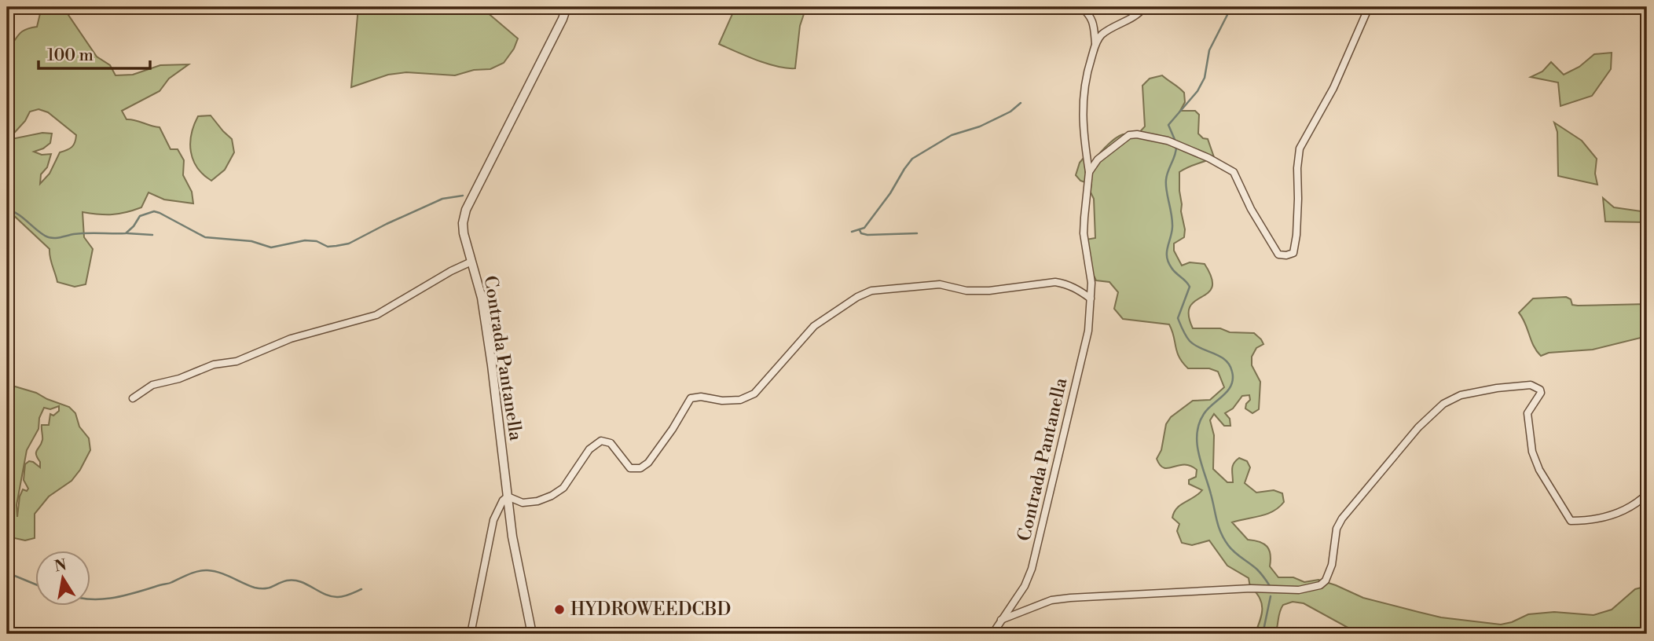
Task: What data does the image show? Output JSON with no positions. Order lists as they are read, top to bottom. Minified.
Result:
{"streets":{"street":["Contrada Pantanella"]},"places":["HYDROWEEDCBD"],"scale_bar":"100 m","north":"top"}
